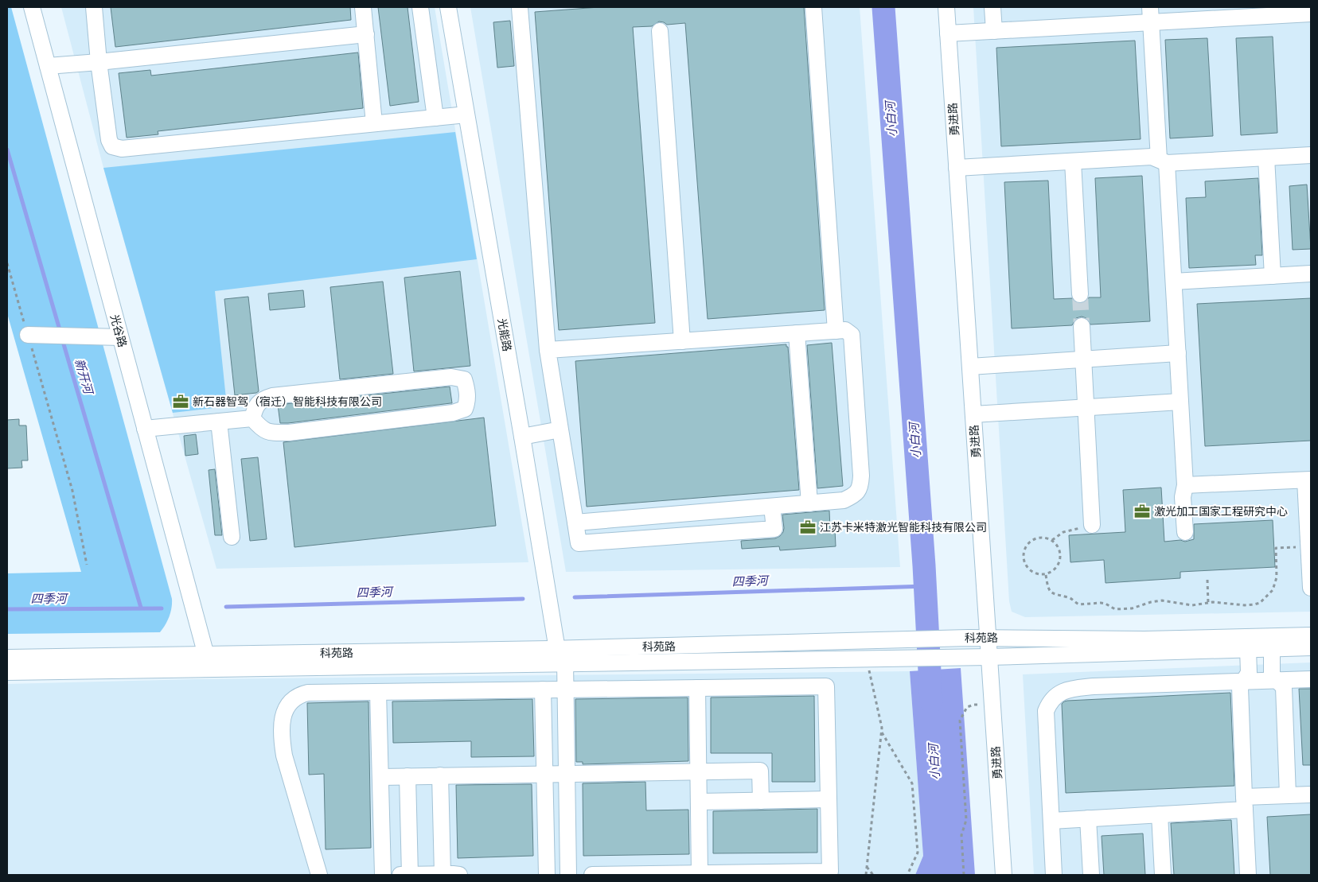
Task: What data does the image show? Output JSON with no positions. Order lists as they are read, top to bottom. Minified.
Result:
{"streets":{"street":["勇进路","光谷路","光能路","科苑路"]},"crossings":[["勇进路","科苑路"],["光谷路","科苑路"],["光能路","科苑路"]],"water":["小白河","新开河","四季河"],"places":{"office":["新石器智驾（宿迁）智能科技有限公司","激光加工国家工程研究中心","江苏卡米特激光智能科技有限公司"]}}
